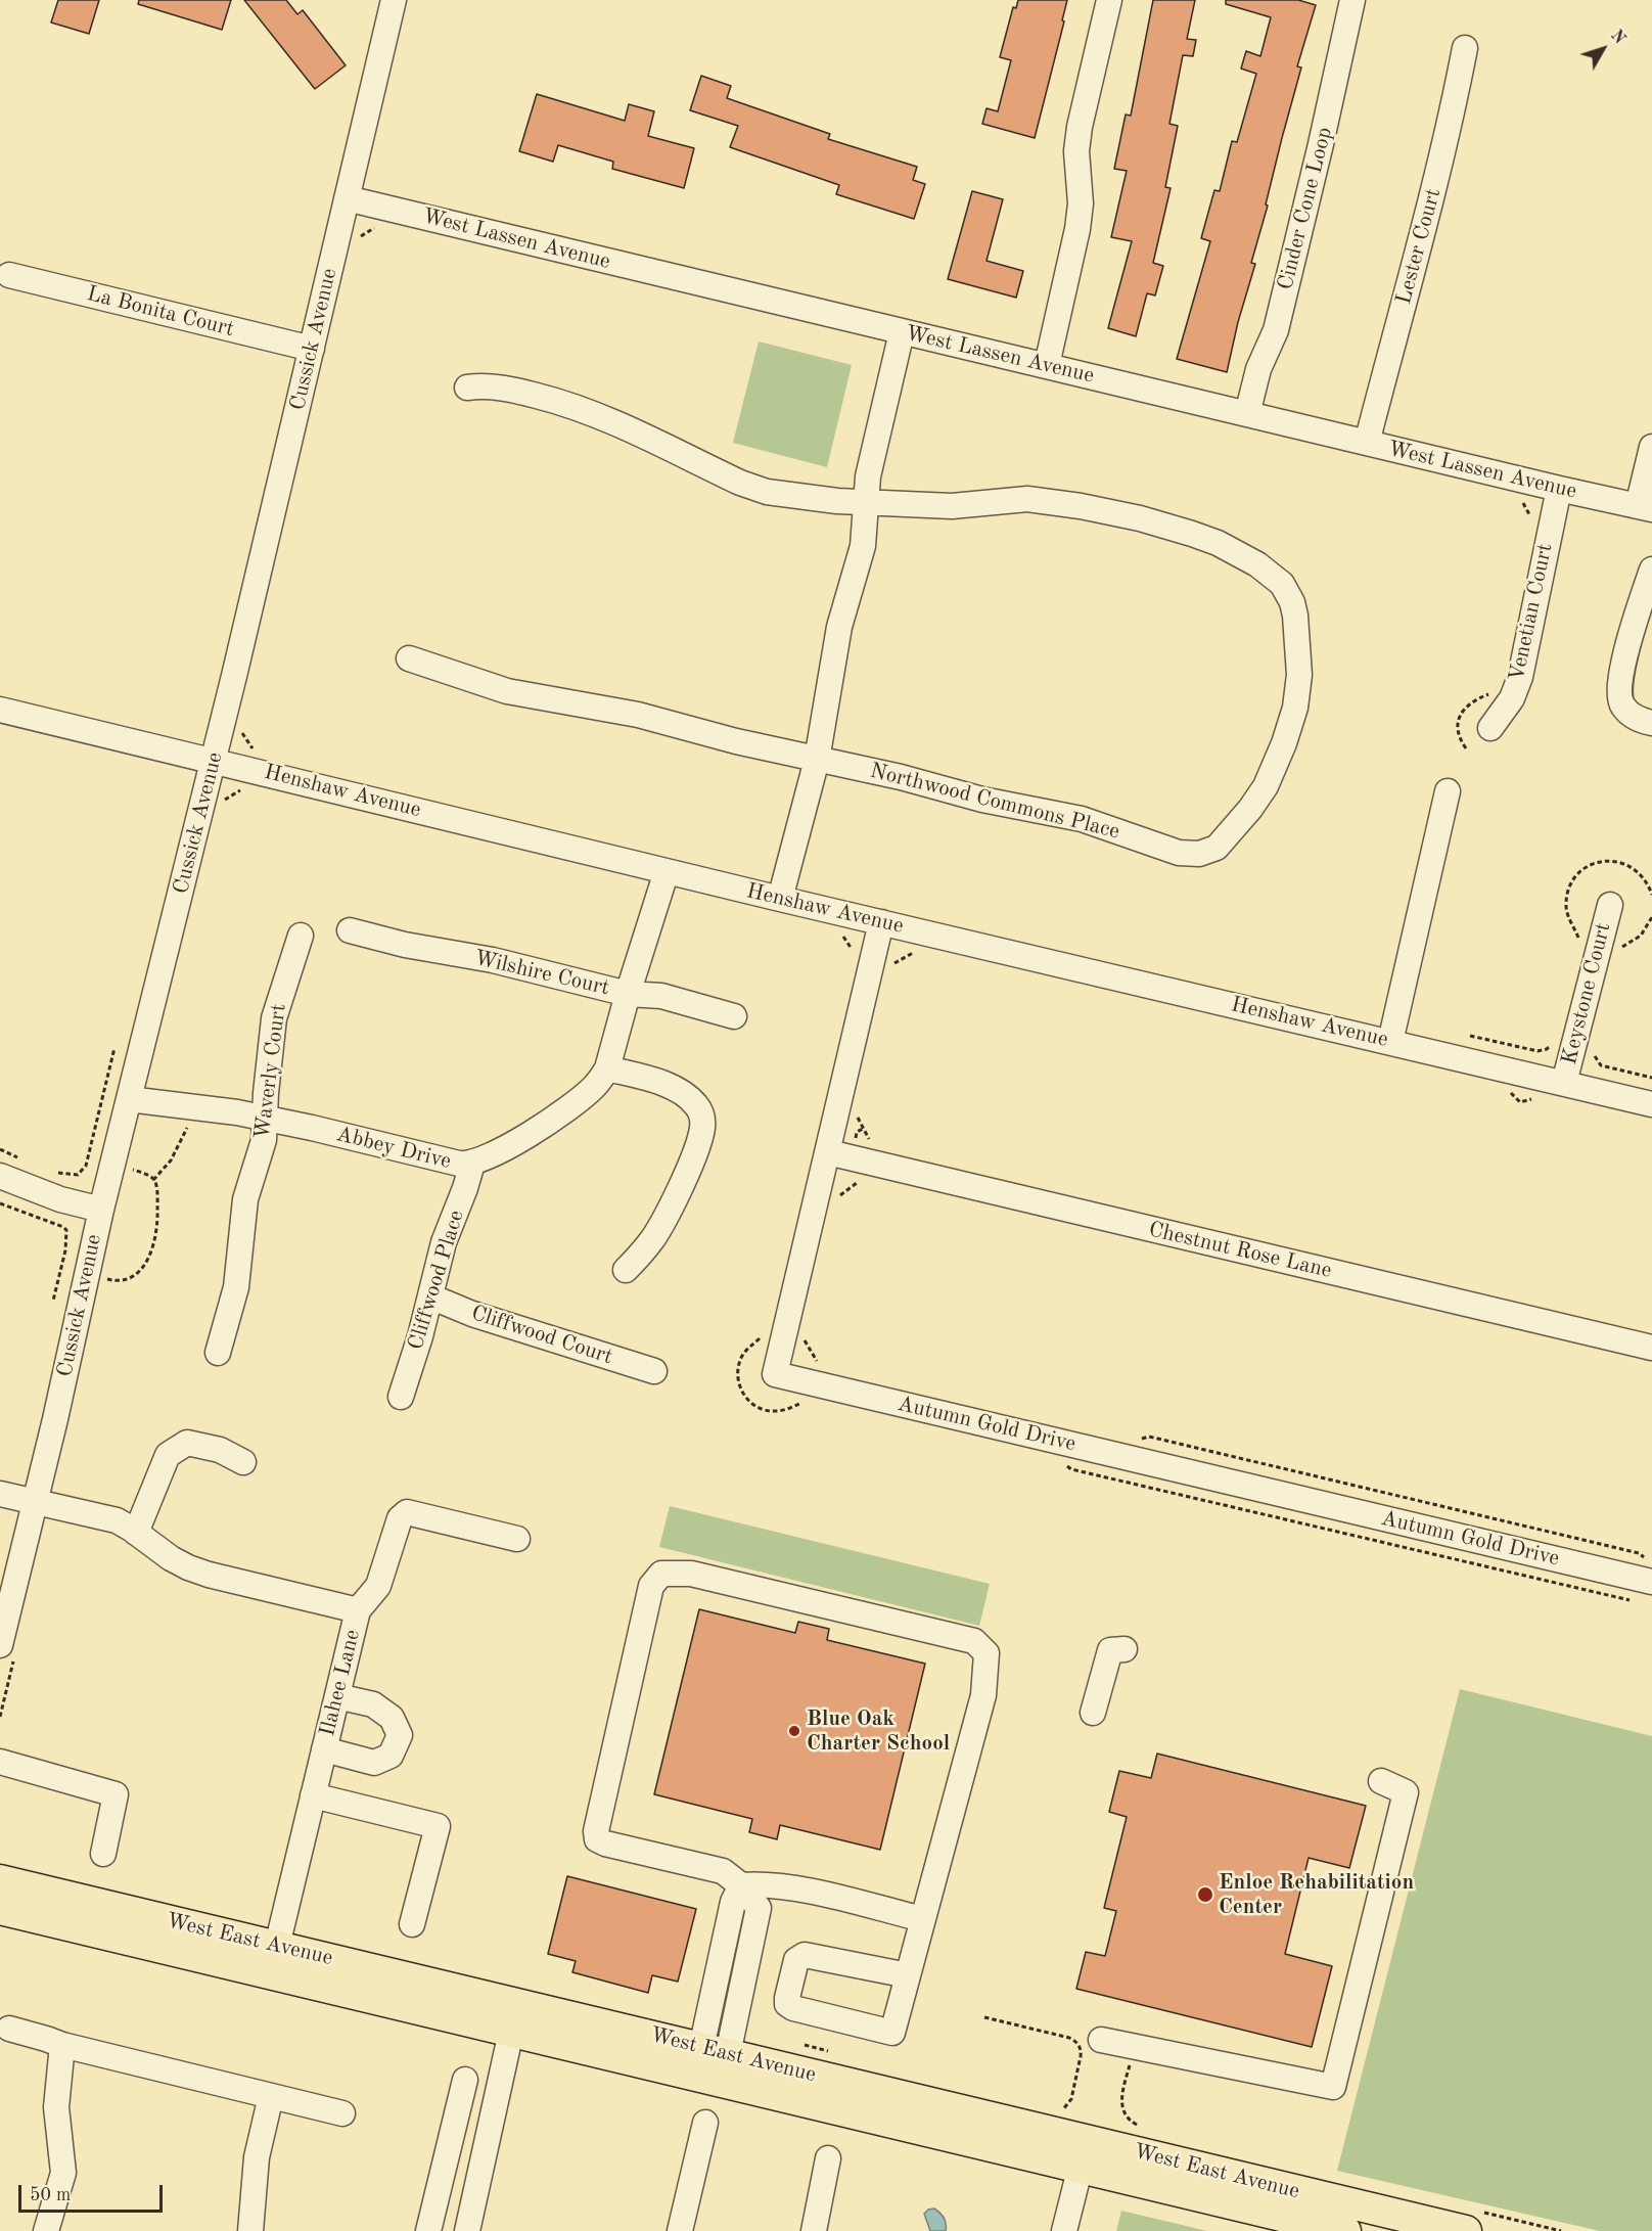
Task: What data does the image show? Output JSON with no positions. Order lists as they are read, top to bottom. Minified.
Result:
{"streets":{"main road":["West East Avenue"],"street":["Cinder Cone Loop","West Lassen Avenue","Lester Court","La Bonita Court","Cussick Avenue","Venetian Court","Henshaw Avenue","Northwood Commons Place","Wilshire Court","Keystone Court","Waverly Court","Abbey Drive","Chestnut Rose Lane","Cliffwood Place","Cliffwood Court","Autumn Gold Drive","Ilahee Lane"]},"crossings":[["Cinder Cone Loop","West Lassen Avenue"],["West Lassen Avenue","Lester Court"],["West Lassen Avenue","Cussick Avenue"],["West Lassen Avenue","Venetian Court"],["La Bonita Court","Cussick Avenue"],["Cussick Avenue","Henshaw Avenue"],["Cussick Avenue","Abbey Drive"],["Cussick Avenue","Ilahee Lane"],["Henshaw Avenue","Keystone Court"],["Henshaw Avenue","Abbey Drive"],["Henshaw Avenue","Autumn Gold Drive"],["Wilshire Court","Abbey Drive"],["Waverly Court","Abbey Drive"],["Abbey Drive","Cliffwood Place"],["Chestnut Rose Lane","Autumn Gold Drive"],["Cliffwood Place","Cliffwood Court"],["Ilahee Lane","West East Avenue"]],"places":["Blue Oak Charter School","Enloe Rehabilitation Center"],"scale_bar":"50 m","north":"top right"}
